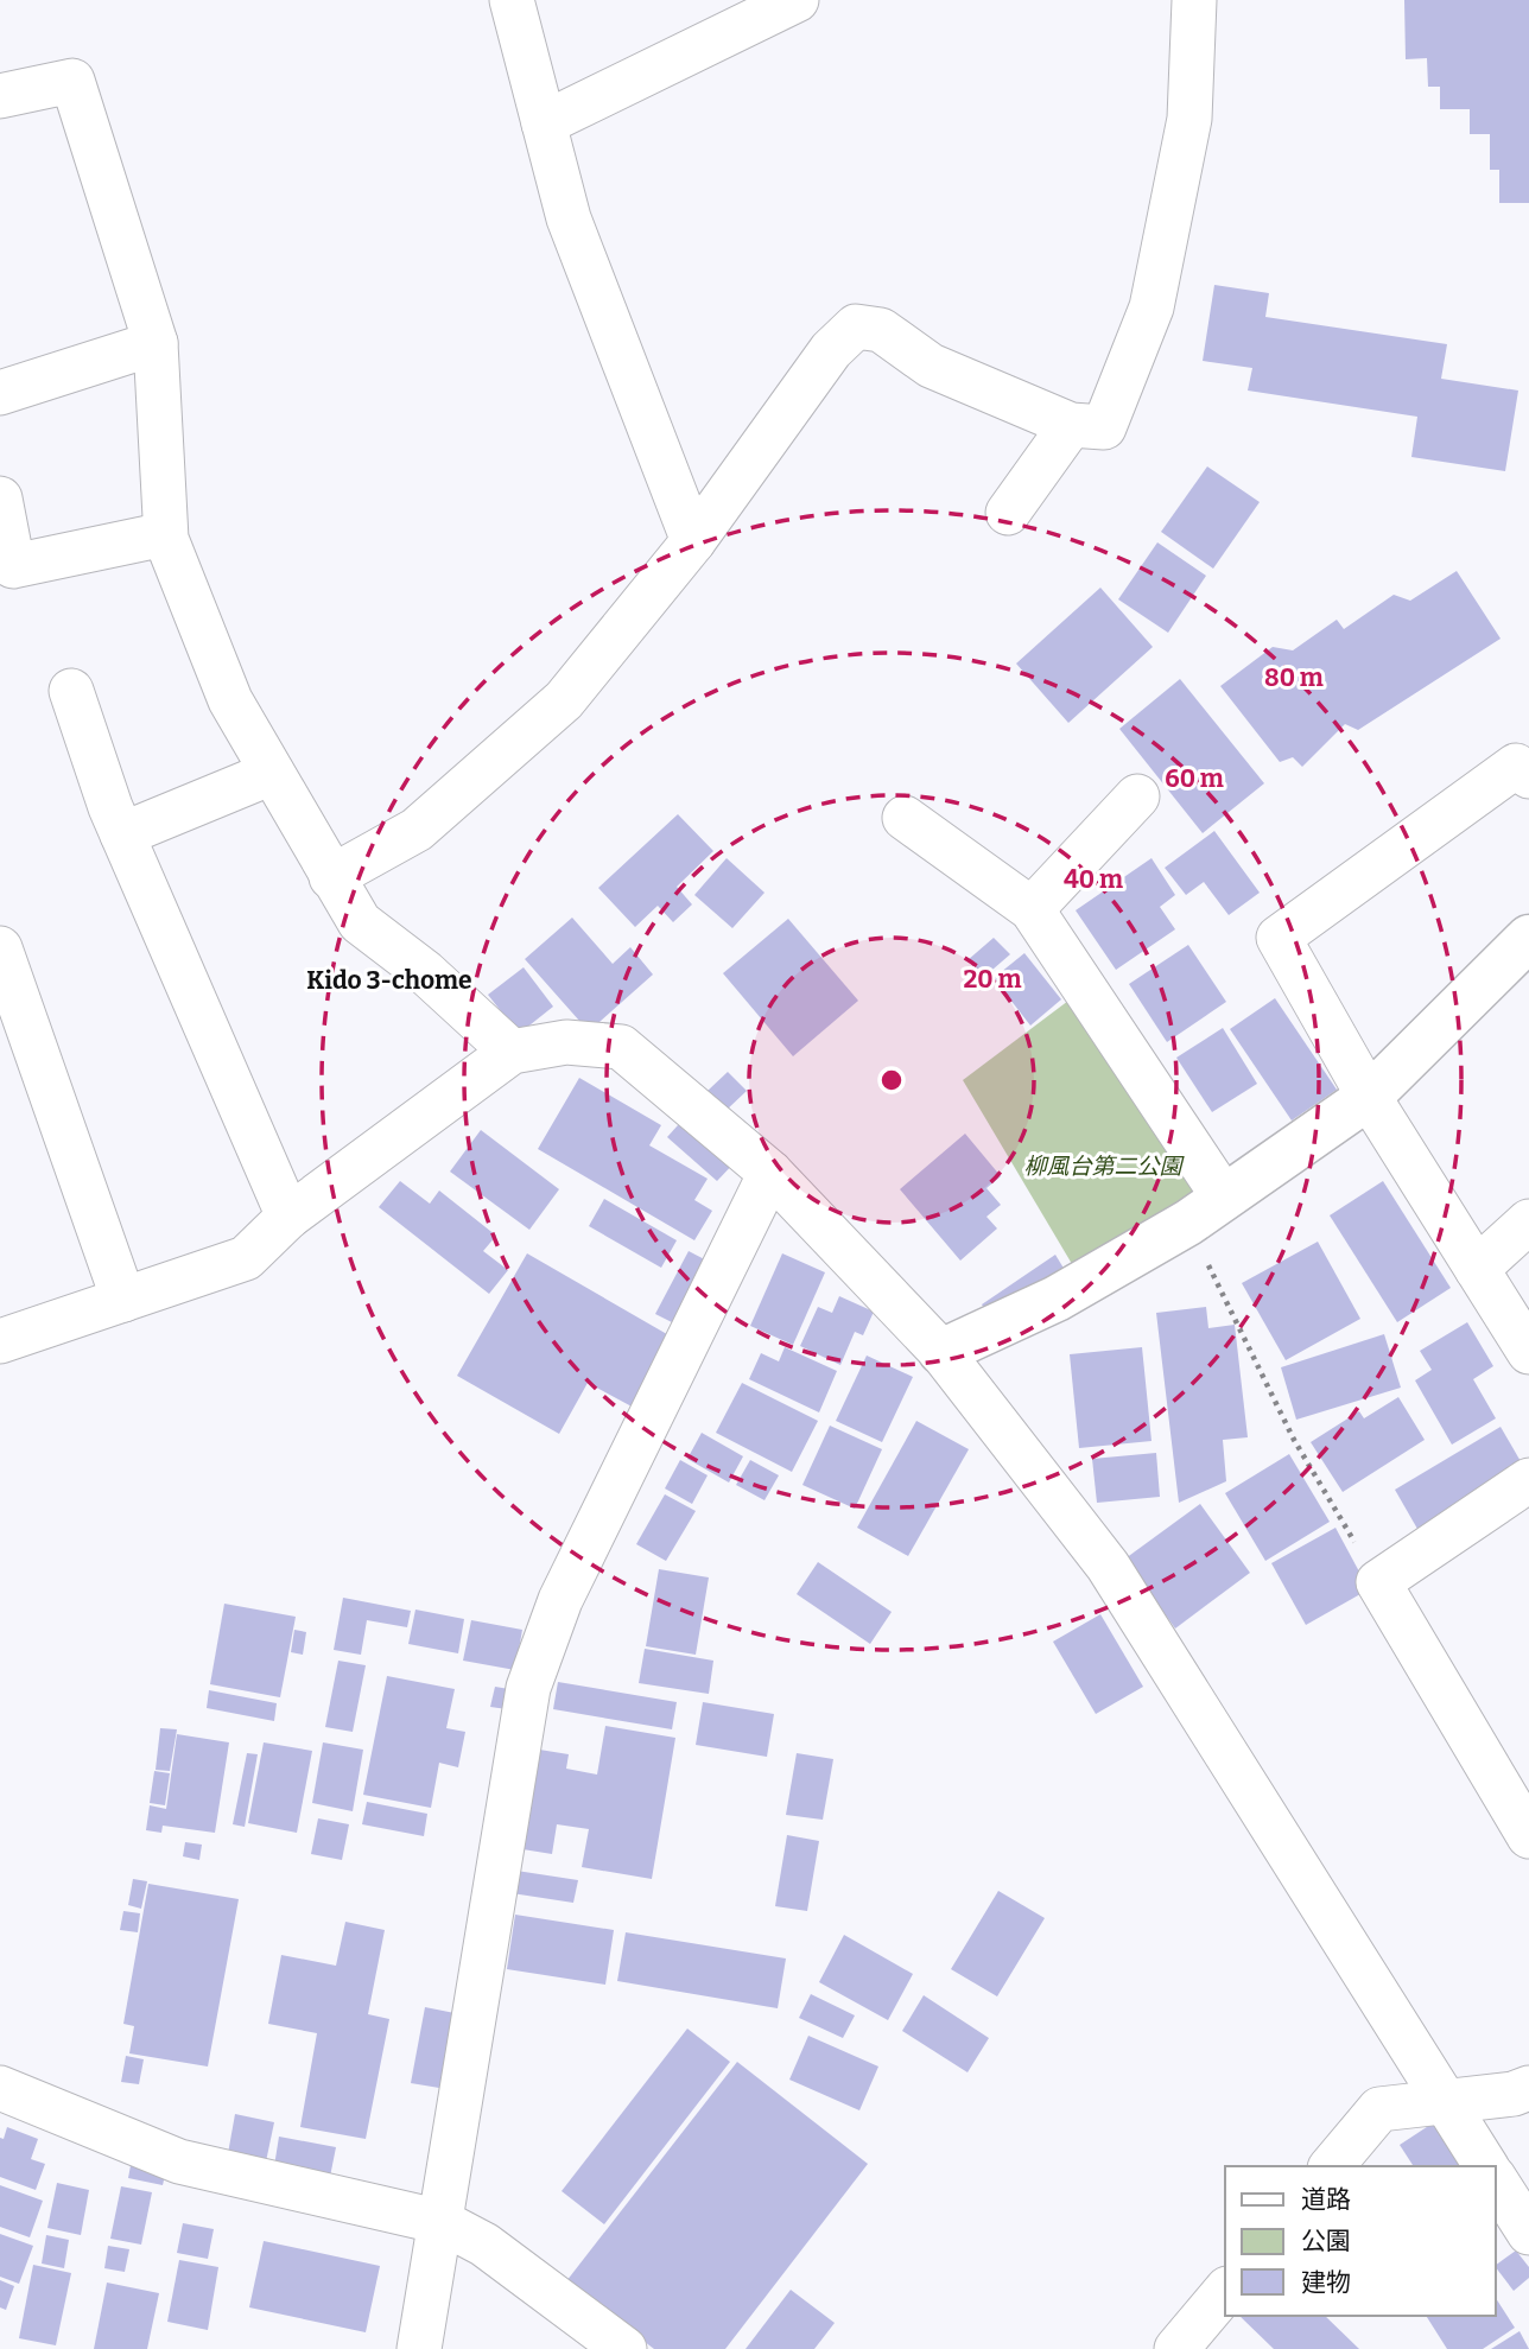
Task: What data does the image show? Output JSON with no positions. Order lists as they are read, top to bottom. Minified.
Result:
{"districts":["Kido 3-chome"],"parks":["柳風台第二公園"],"legend":["道路","公園","建物"],"rings":["80 m","60 m","40 m","20 m"]}
